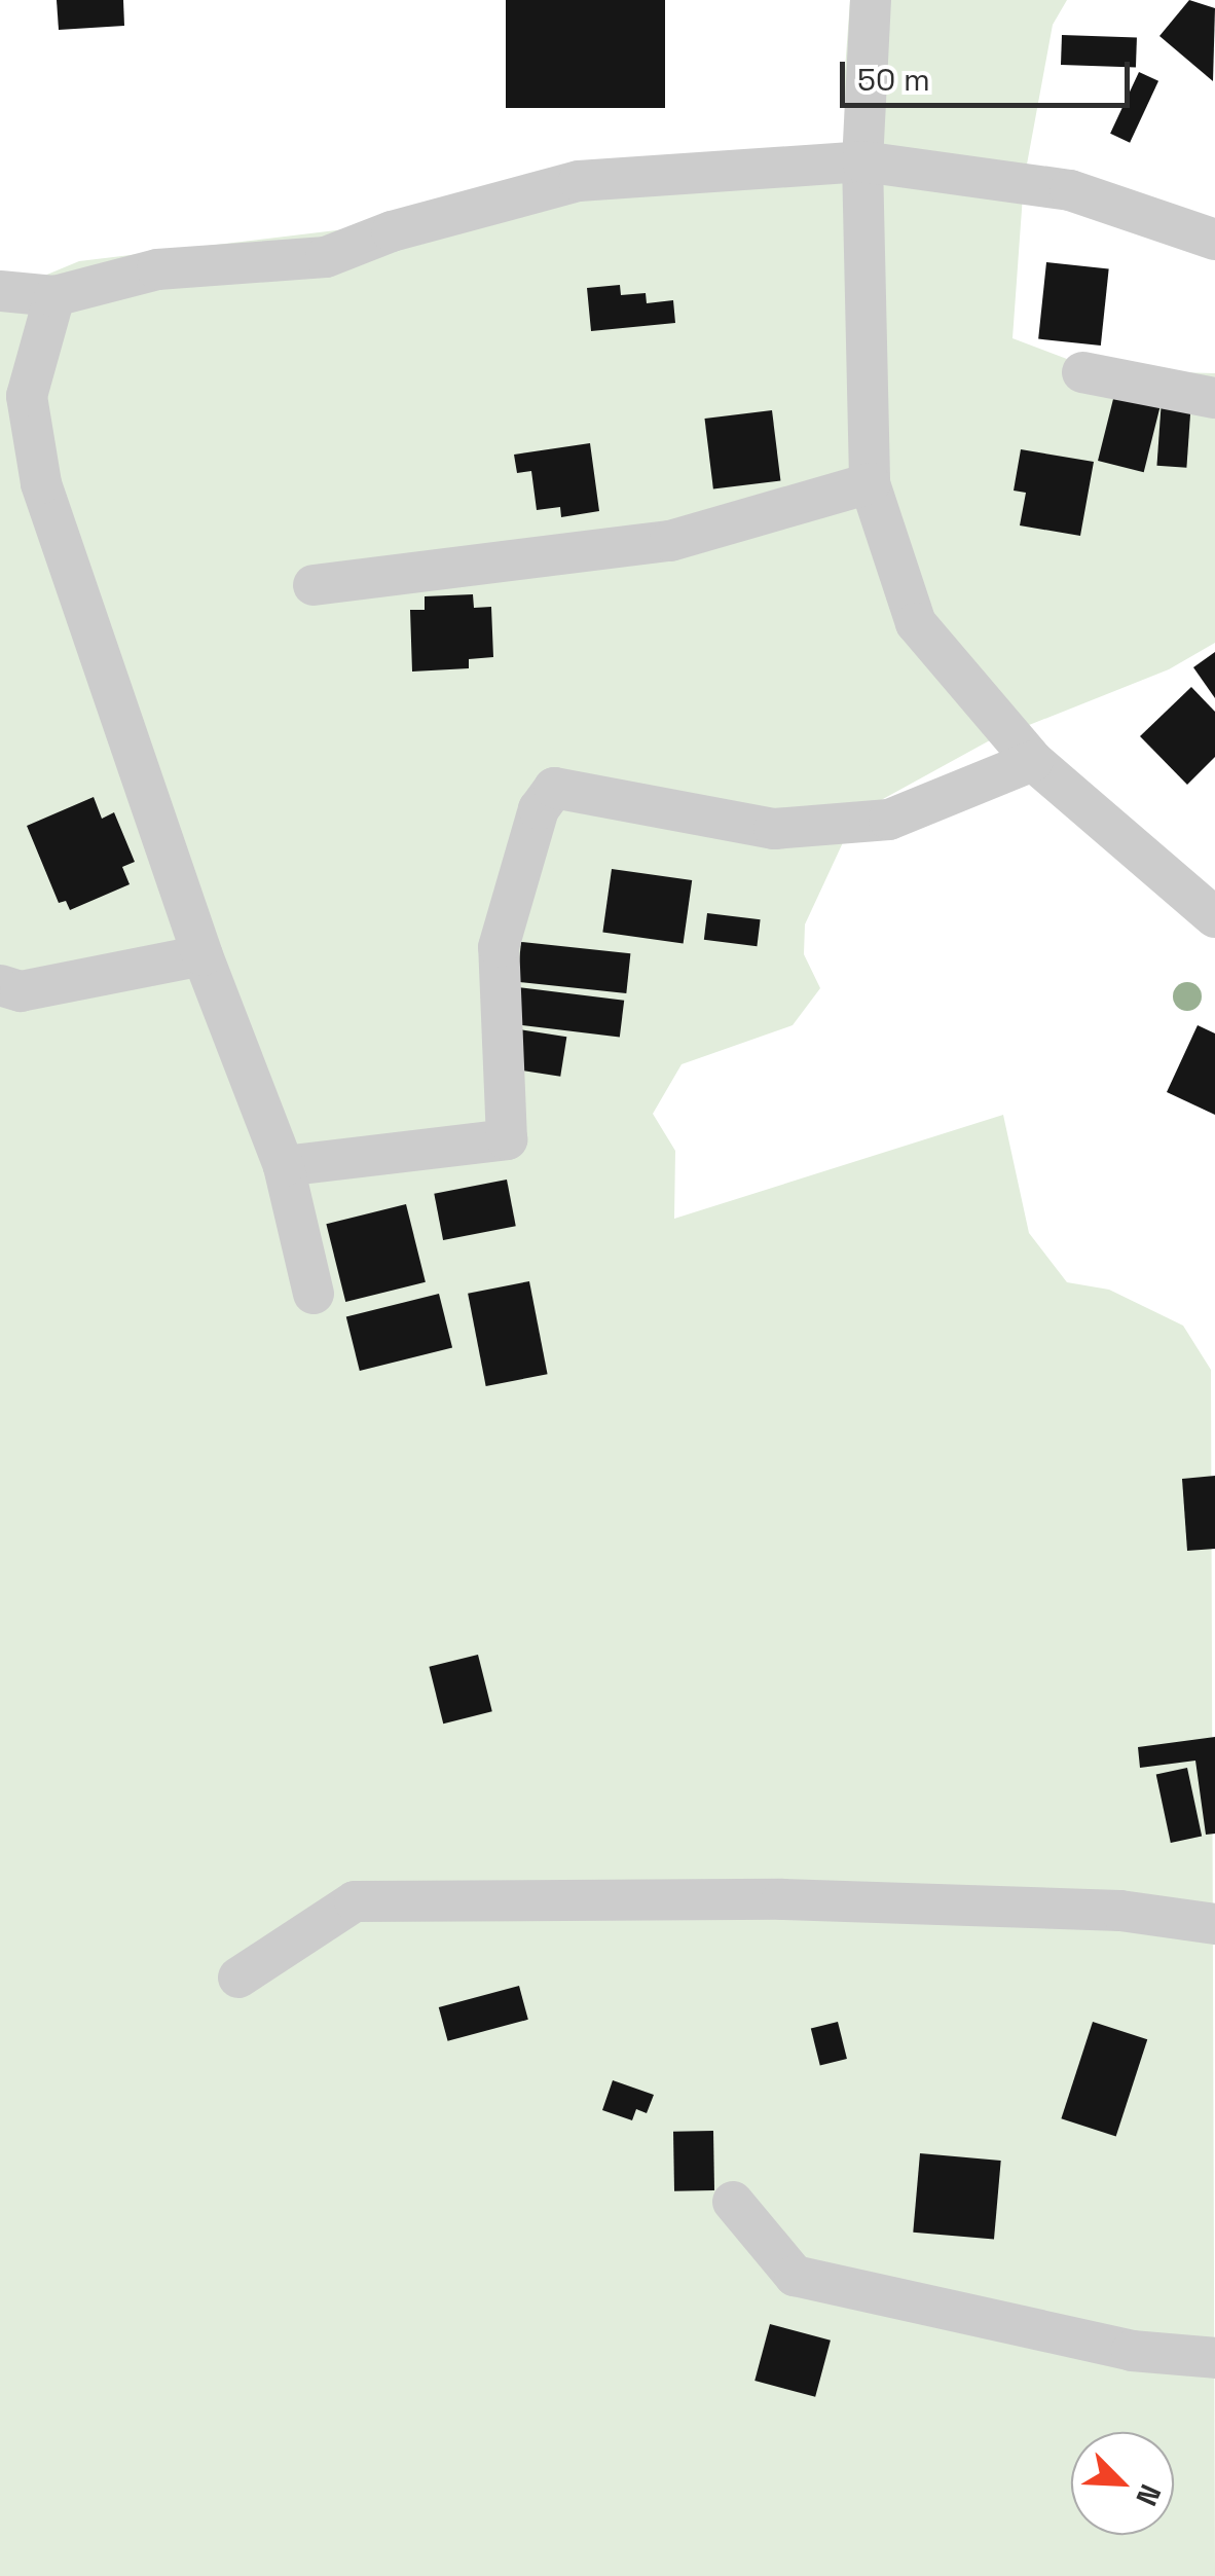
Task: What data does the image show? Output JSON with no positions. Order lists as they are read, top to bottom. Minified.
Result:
{"scale_bar":"50 m","north":"bottom right"}
